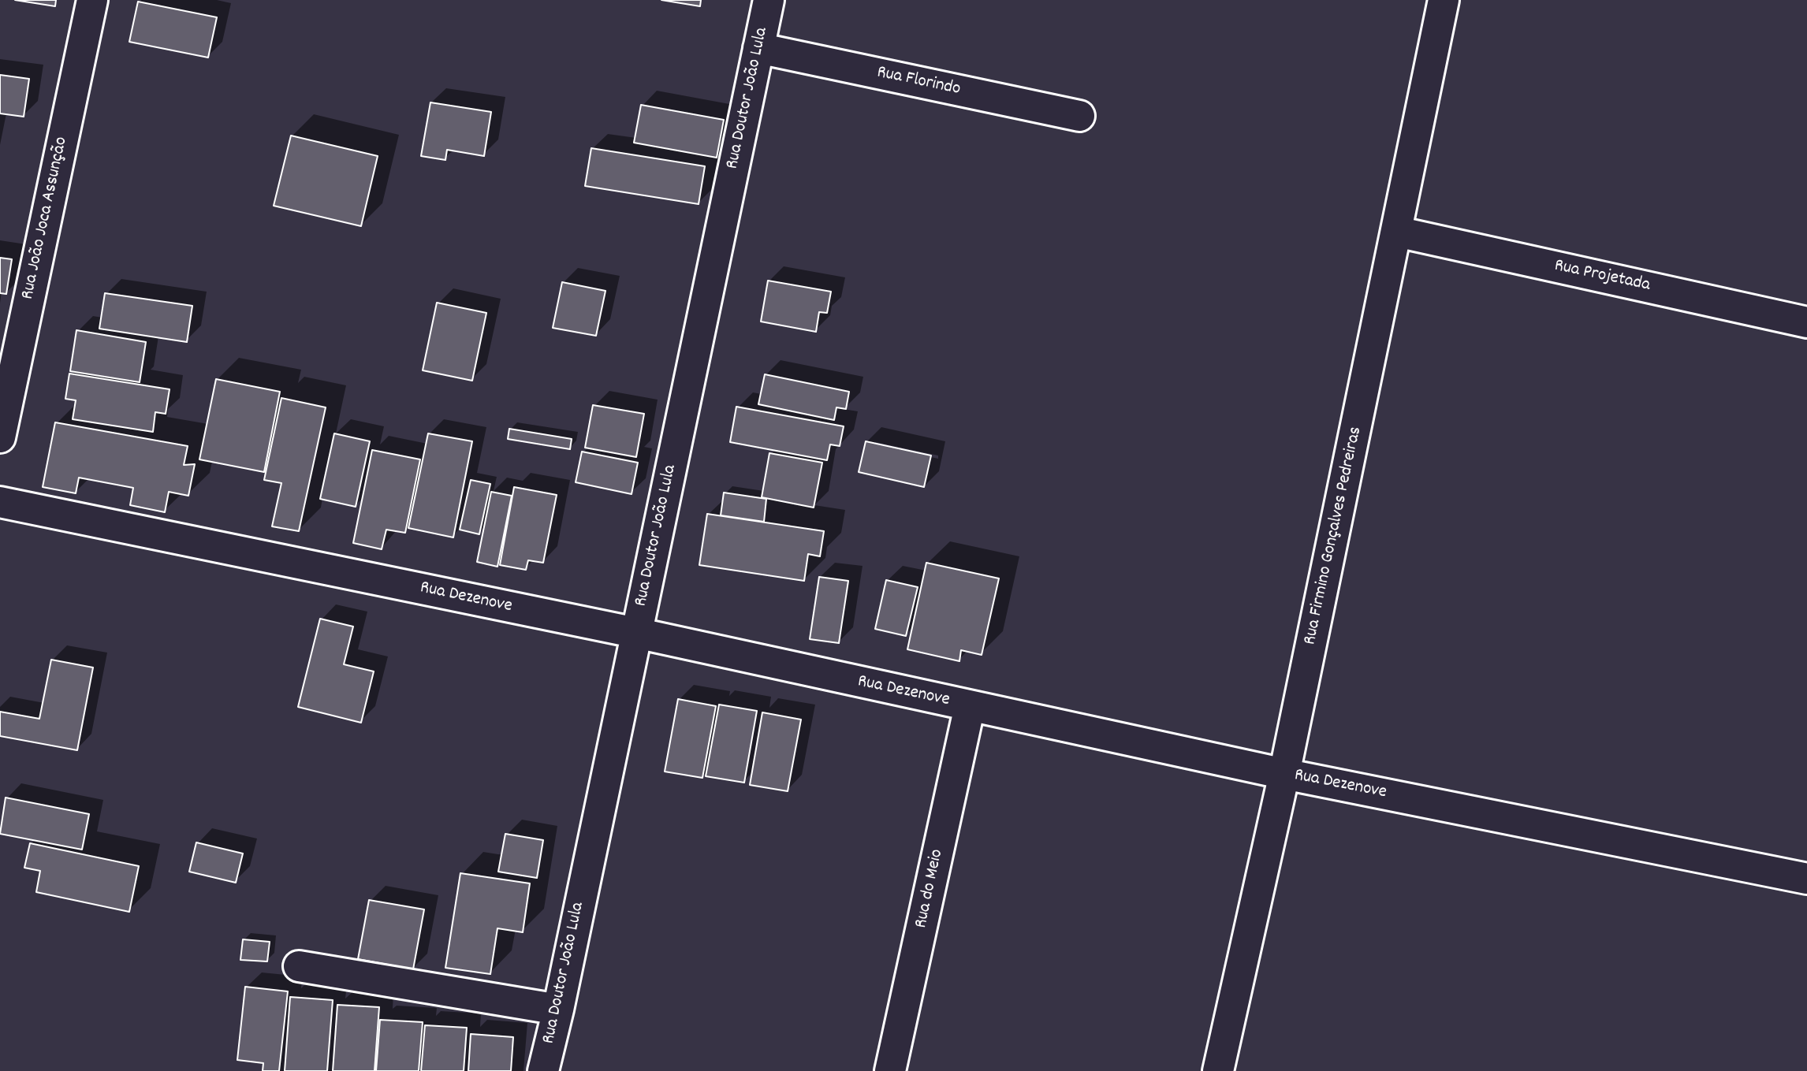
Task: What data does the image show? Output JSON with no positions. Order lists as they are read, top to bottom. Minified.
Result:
{"streets":{"street":["Rua Florindo","Rua Doutor João Lula","Rua João Joca Assunção","Rua Projetada","Rua Firmino Gonçalves Pedreiras","Rua Dezenove","Rua do Meio"]},"crossings":[["Rua Florindo","Rua Doutor João Lula"],["Rua Doutor João Lula","Rua Dezenove"],["Rua Projetada","Rua Firmino Gonçalves Pedreiras"],["Rua Firmino Gonçalves Pedreiras","Rua Dezenove"],["Rua Dezenove","Rua do Meio"]]}
